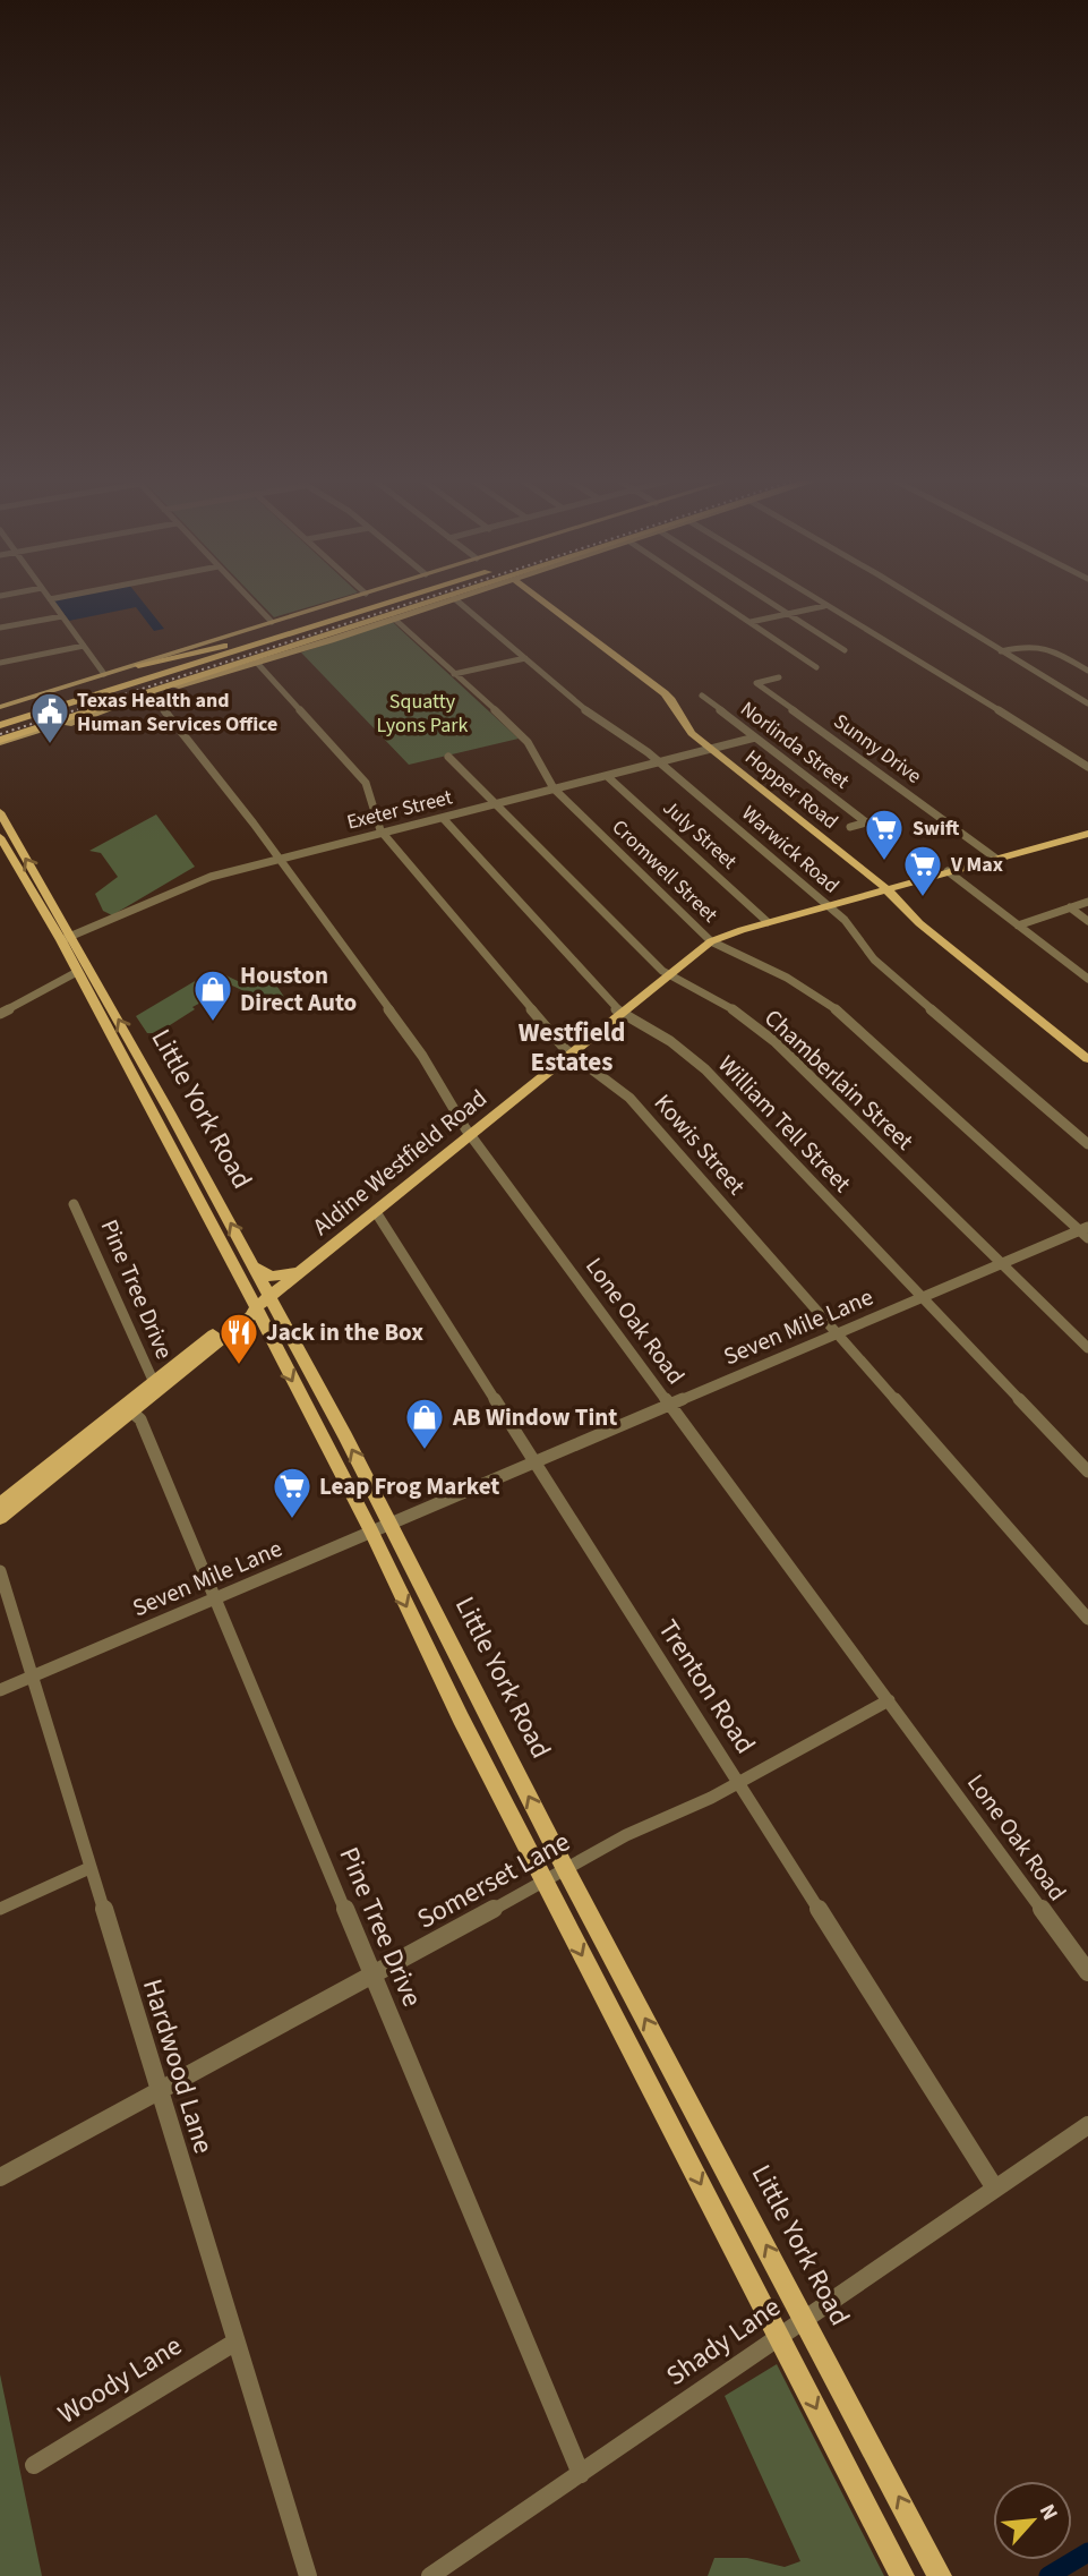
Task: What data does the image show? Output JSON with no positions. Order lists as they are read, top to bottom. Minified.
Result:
{"streets":{"main road":["Hopper Road","Little York Road","Aldine Westfield Road"],"street":["Norlinda Street","Sunny Drive","Exeter Street","July Street","Warwick Road","Cromwell Street","Chamberlain Street","William Tell Street","Kowis Street","Pine Tree Drive","Lone Oak Road","Seven Mile Lane","Trenton Road","Somerset Lane","Hardwood Lane","Shady Lane","Woody Lane"]},"crossings":[["Norlinda Street","Exeter Street"],["Sunny Drive","Aldine Westfield Road"],["Hopper Road","Exeter Street"],["Hopper Road","Aldine Westfield Road"],["Exeter Street","July Street"],["Exeter Street","Warwick Road"],["Exeter Street","Cromwell Street"],["Exeter Street","Chamberlain Street"],["Exeter Street","Little York Road"],["Exeter Street","William Tell Street"],["Exeter Street","Kowis Street"],["Exeter Street","Lone Oak Road"],["July Street","Aldine Westfield Road"],["Warwick Road","Aldine Westfield Road"],["Cromwell Street","Aldine Westfield Road"],["Cromwell Street","Seven Mile Lane"],["Chamberlain Street","Aldine Westfield Road"],["Chamberlain Street","Seven Mile Lane"],["Little York Road","Aldine Westfield Road"],["Little York Road","Seven Mile Lane"],["Little York Road","Somerset Lane"],["Little York Road","Shady Lane"],["William Tell Street","Aldine Westfield Road"],["William Tell Street","Seven Mile Lane"],["Kowis Street","Aldine Westfield Road"],["Kowis Street","Seven Mile Lane"],["Aldine Westfield Road","Pine Tree Drive"],["Aldine Westfield Road","Lone Oak Road"],["Aldine Westfield Road","Trenton Road"],["Pine Tree Drive","Seven Mile Lane"],["Pine Tree Drive","Somerset Lane"],["Pine Tree Drive","Shady Lane"],["Lone Oak Road","Seven Mile Lane"],["Lone Oak Road","Somerset Lane"],["Seven Mile Lane","Trenton Road"],["Seven Mile Lane","Hardwood Lane"],["Trenton Road","Somerset Lane"],["Trenton Road","Shady Lane"],["Somerset Lane","Hardwood Lane"],["Hardwood Lane","Woody Lane"]],"districts":["Westfield Estates"],"parks":["Squatty Lyons Park"],"places":{"public building":["Texas Health and Human Services Office"],"supermarket":["Swift","V Max","Leap Frog Market"],"shop":["Houston Direct Auto","AB Window Tint"],"restaurant":["Jack in the Box"]},"north":"top right"}
